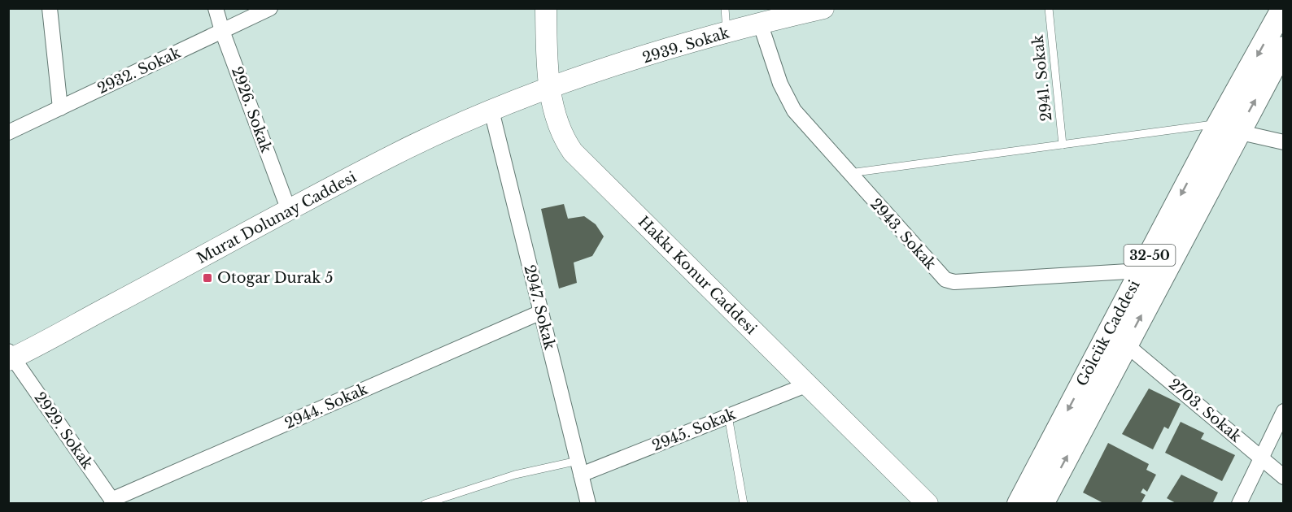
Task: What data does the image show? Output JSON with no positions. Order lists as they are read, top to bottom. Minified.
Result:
{"streets":{"main road":["32-50","Gölcük Caddesi"],"street":["2939. Sokak","2932. Sokak","2926. Sokak","Murat Dolunay Caddesi","2943. Sokak","Hakkı Konur Caddesi","2947. Sokak","2944. Sokak","2703. Sokak","2945. Sokak","2929. Sokak"],"lane":["2941. Sokak"]},"crossings":[["2939. Sokak","Murat Dolunay Caddesi"],["2939. Sokak","2943. Sokak"],["2939. Sokak","Hakkı Konur Caddesi"],["2932. Sokak","2926. Sokak"],["2926. Sokak","Murat Dolunay Caddesi"],["Murat Dolunay Caddesi","Hakkı Konur Caddesi"],["Murat Dolunay Caddesi","2947. Sokak"],["Murat Dolunay Caddesi","2929. Sokak"],["2943. Sokak","Gölcük Caddesi"],["Hakkı Konur Caddesi","2945. Sokak"],["2947. Sokak","2944. Sokak"],["2947. Sokak","2945. Sokak"],["Gölcük Caddesi","2703. Sokak"],["2944. Sokak","2929. Sokak"]],"places":{"transit":["Otogar Durak 5"]}}
